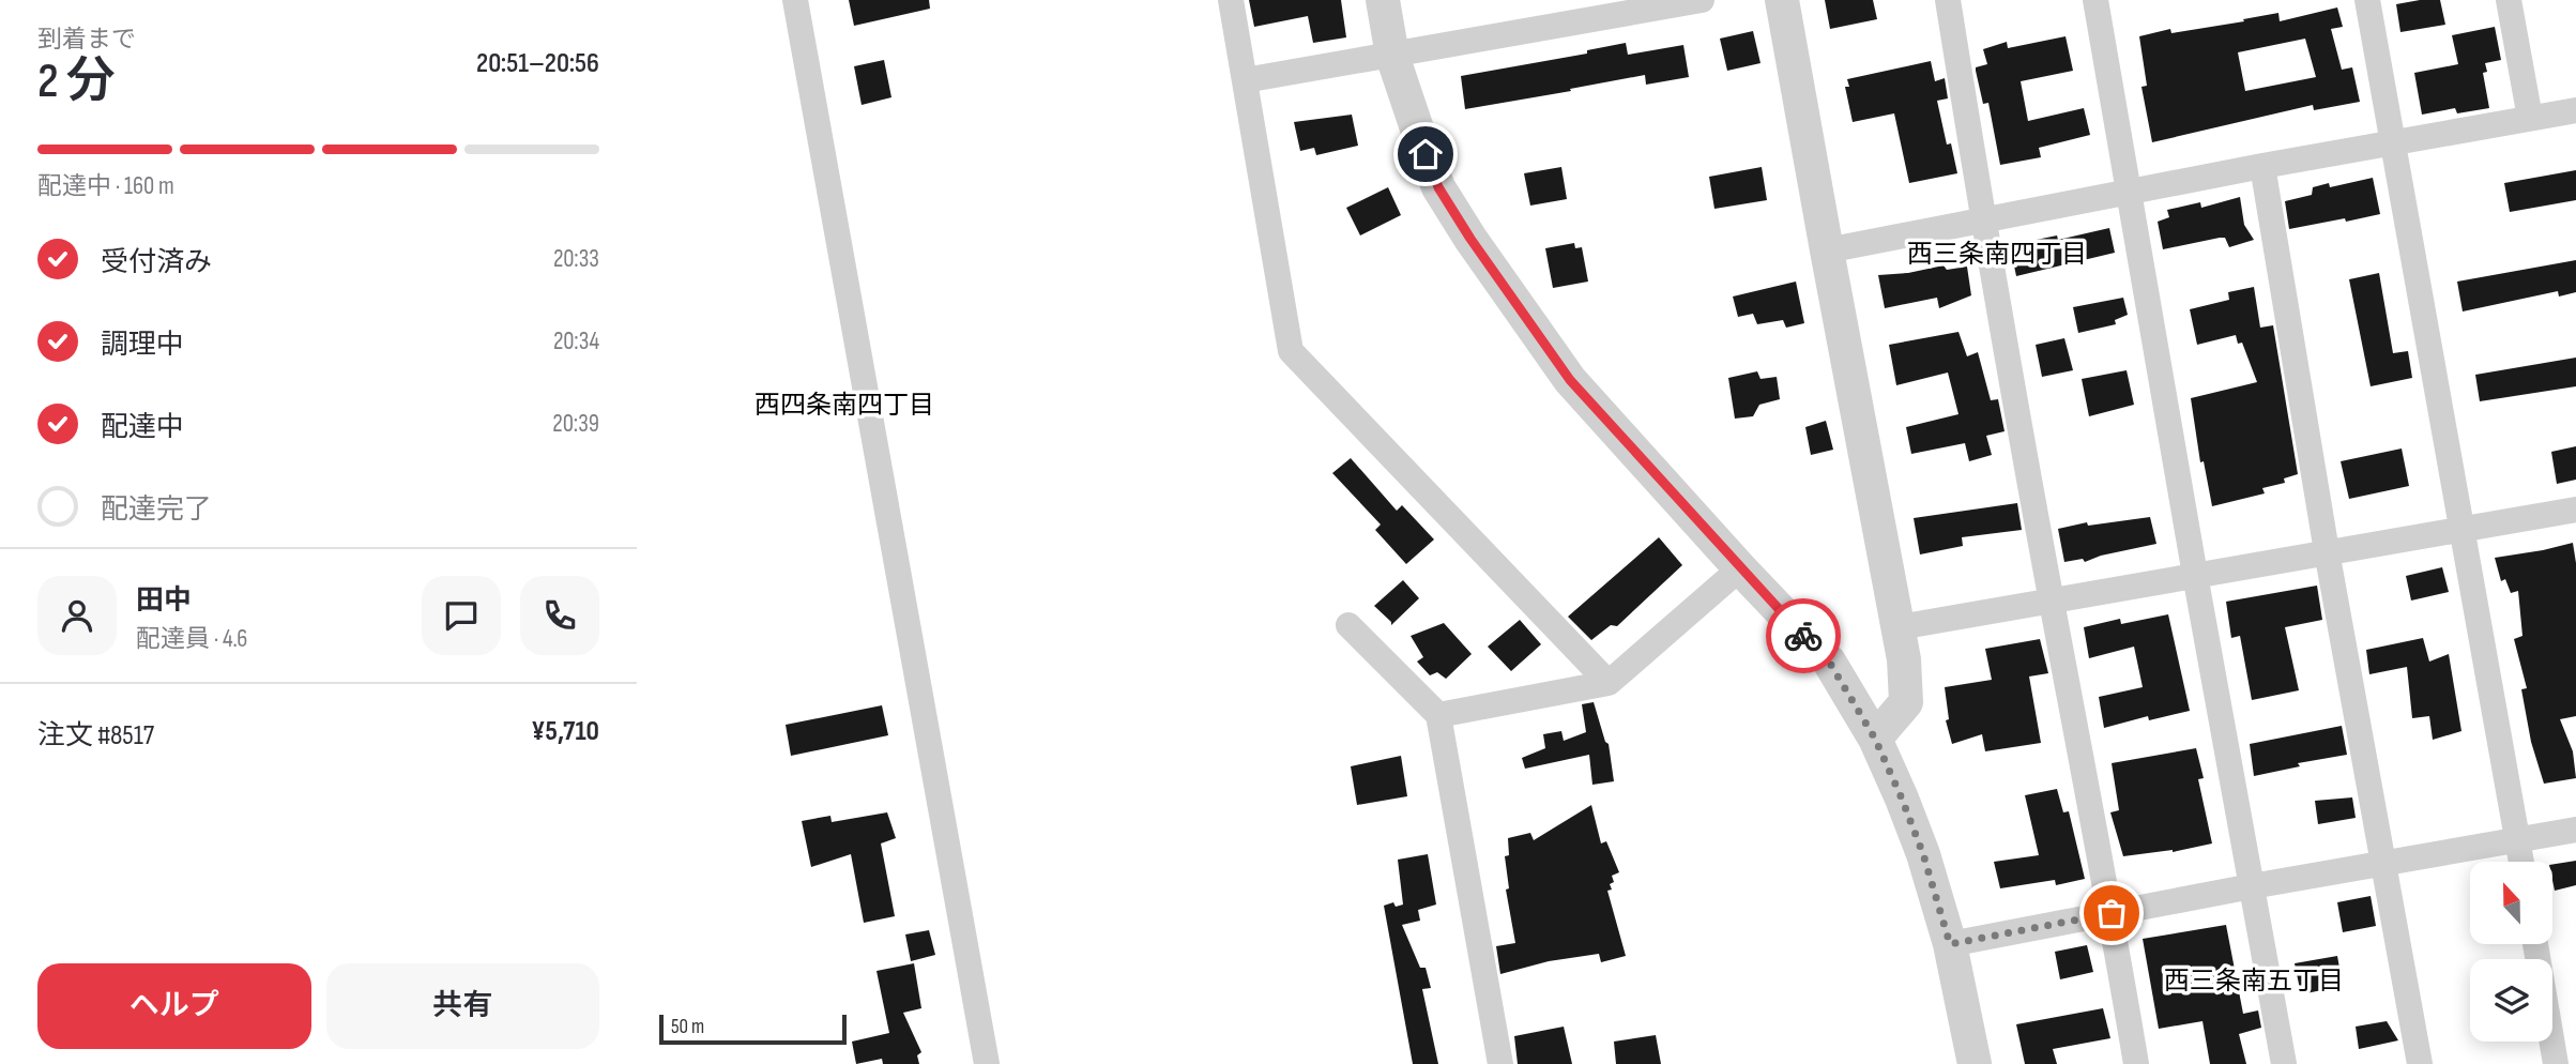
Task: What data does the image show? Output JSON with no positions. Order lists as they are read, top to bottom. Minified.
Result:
{"districts":["西三条南四丁目","西四条南四丁目","西三条南五丁目"],"scale_bar":"50 m","north":"top","page":{"heading":["2 分","到着まで","20:51–20:56"],"panel":["田中","配達員 · 4.6","注文 #8517","¥5,710"],"bar":"配達中 · 160 m","list":[["受付済み","20:33"],["調理中","20:34"],["配達中","20:39"],"配達完了"],"buttons":["ヘルプ","共有"],"scale":"50 m"}}
